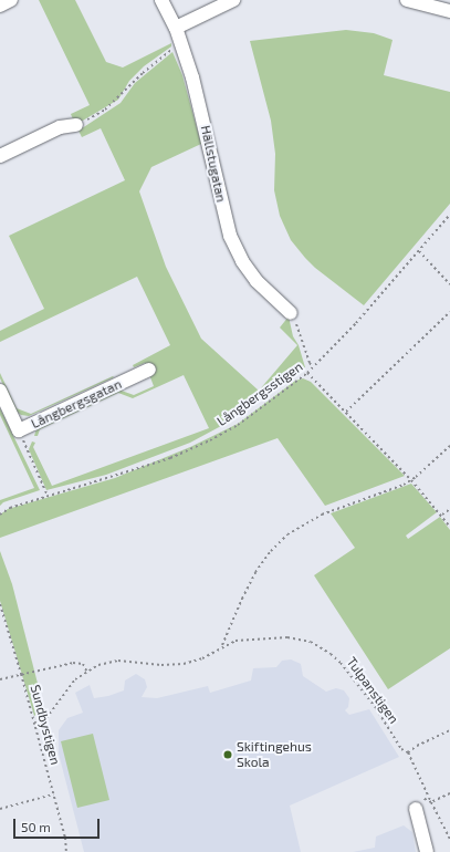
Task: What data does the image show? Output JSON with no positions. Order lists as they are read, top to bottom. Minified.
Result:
{"streets":{"street":["Hällstugatan","Långbergsgatan"],"path":["Långbergsstigen","Tulpanstigen","Sundbystigen"]},"crossings":[["Tulpanstigen","Sundbystigen"]],"places":["Skiftingehus Skola"],"scale_bar":"50 m"}
